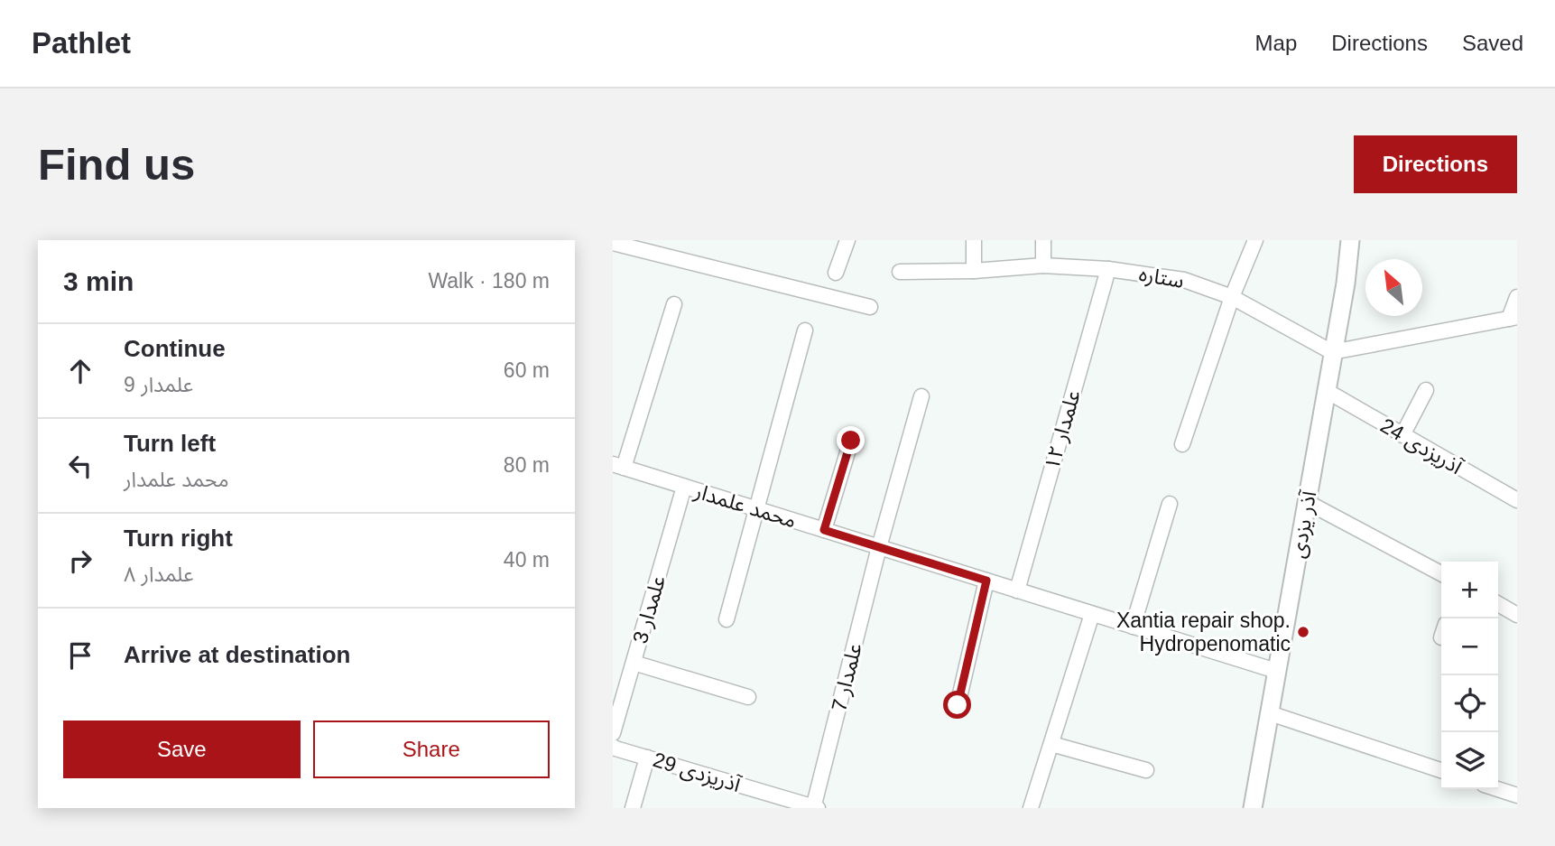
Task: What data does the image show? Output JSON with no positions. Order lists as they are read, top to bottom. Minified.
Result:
{"streets":{"street":["ستاره","علمدار ۱۲","آذریزدی 24","محمد علمدار","آذر یزدی","علمدار 3","علمدار 7","آذریزدی 29"]},"crossings":[["ستاره","علمدار ۱۲"],["ستاره","آذر یزدی"],["علمدار ۱۲","محمد علمدار"],["آذریزدی 24","آذر یزدی"],["محمد علمدار","آذر یزدی"],["محمد علمدار","علمدار 3"],["محمد علمدار","علمدار 7"],["علمدار 7","آذریزدی 29"]],"places":["Xantia repair shop. Hydropenomatic"],"north":"top left","page":{"header":"Pathlet","nav":["Map","Directions","Saved"],"buttons":["Directions",["Save","Share"]],"title":"Find us","heading":["3 min","Walk · 180 m"],"list":[["Continue","علمدار 9","60 m"],["Turn left","محمد علمدار","80 m"],["Turn right","علمدار ۸","40 m"],"Arrive at destination"],"map_buttons":["+","−"]}}
